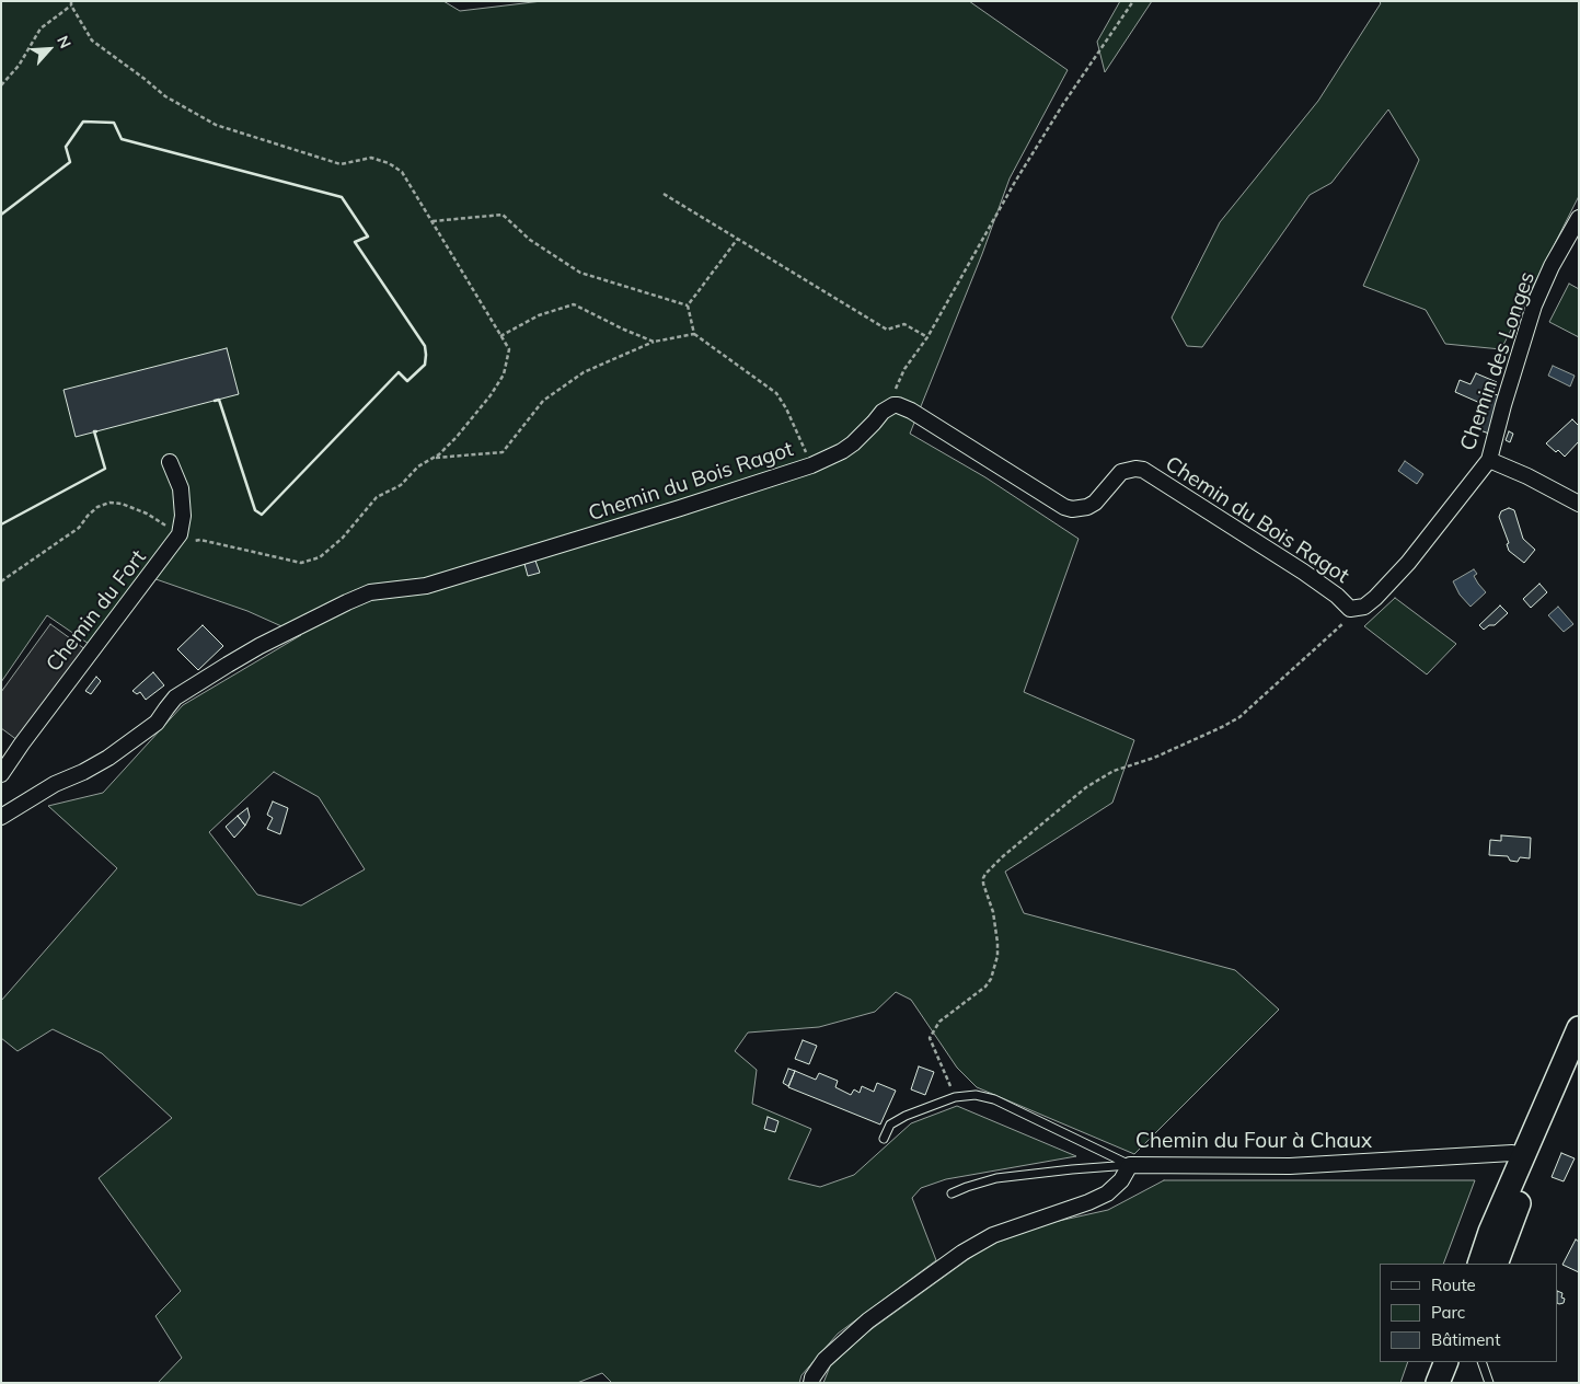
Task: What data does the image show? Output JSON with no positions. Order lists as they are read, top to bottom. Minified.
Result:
{"streets":{"street":["Chemin des Longes","Chemin du Bois Ragot","Chemin du Fort","Chemin du Four à Chaux"]},"crossings":[["Chemin des Longes","Chemin du Bois Ragot"]],"legend":["Route","Parc","Bâtiment"],"north":"top right"}
